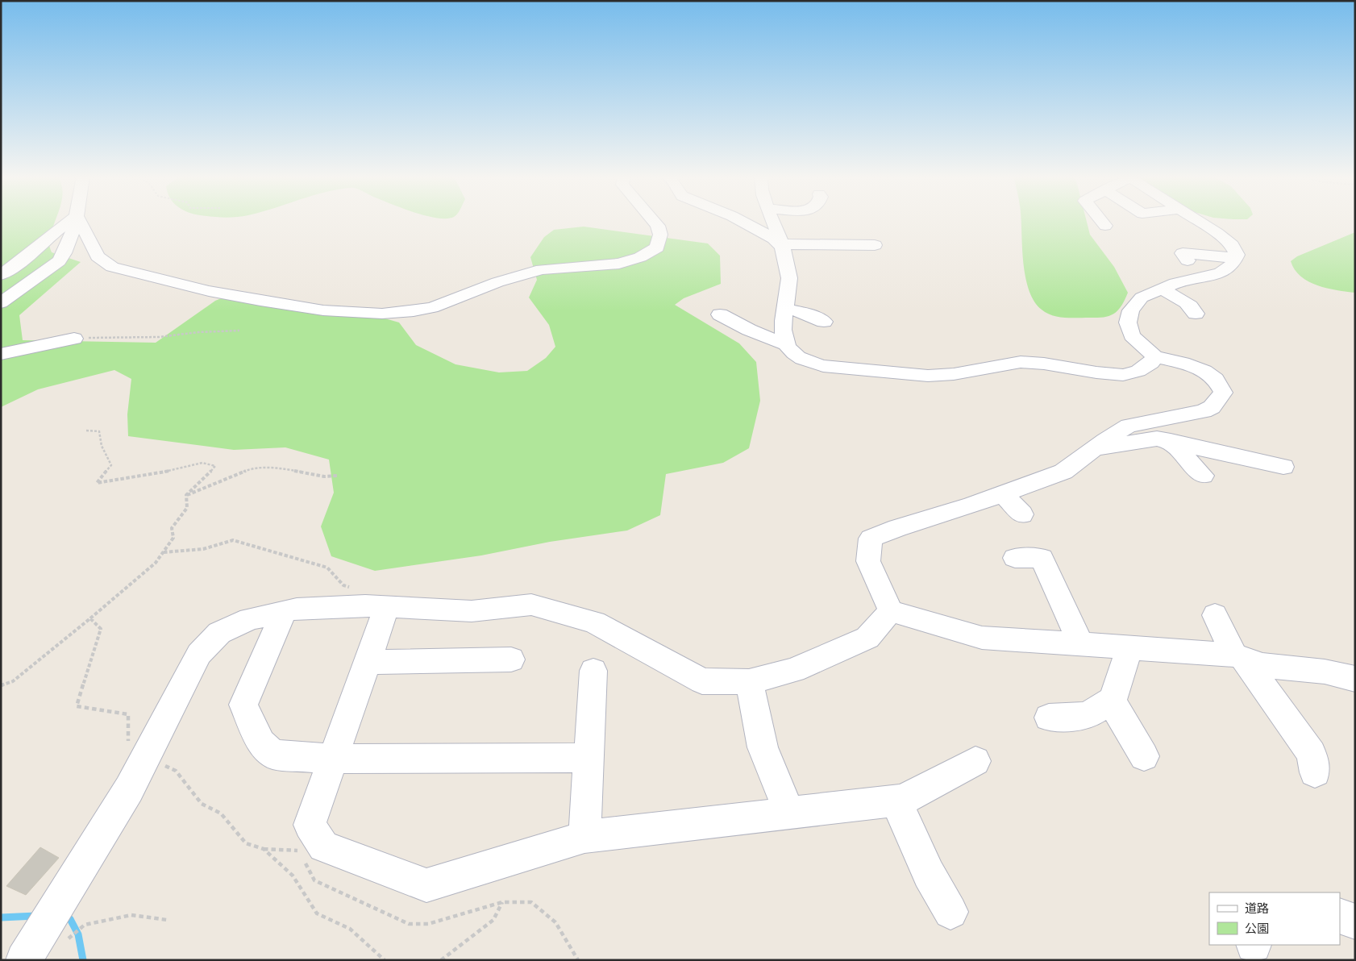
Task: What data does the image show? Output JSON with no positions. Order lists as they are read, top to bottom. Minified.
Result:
{"legend":["道路","公園"]}
